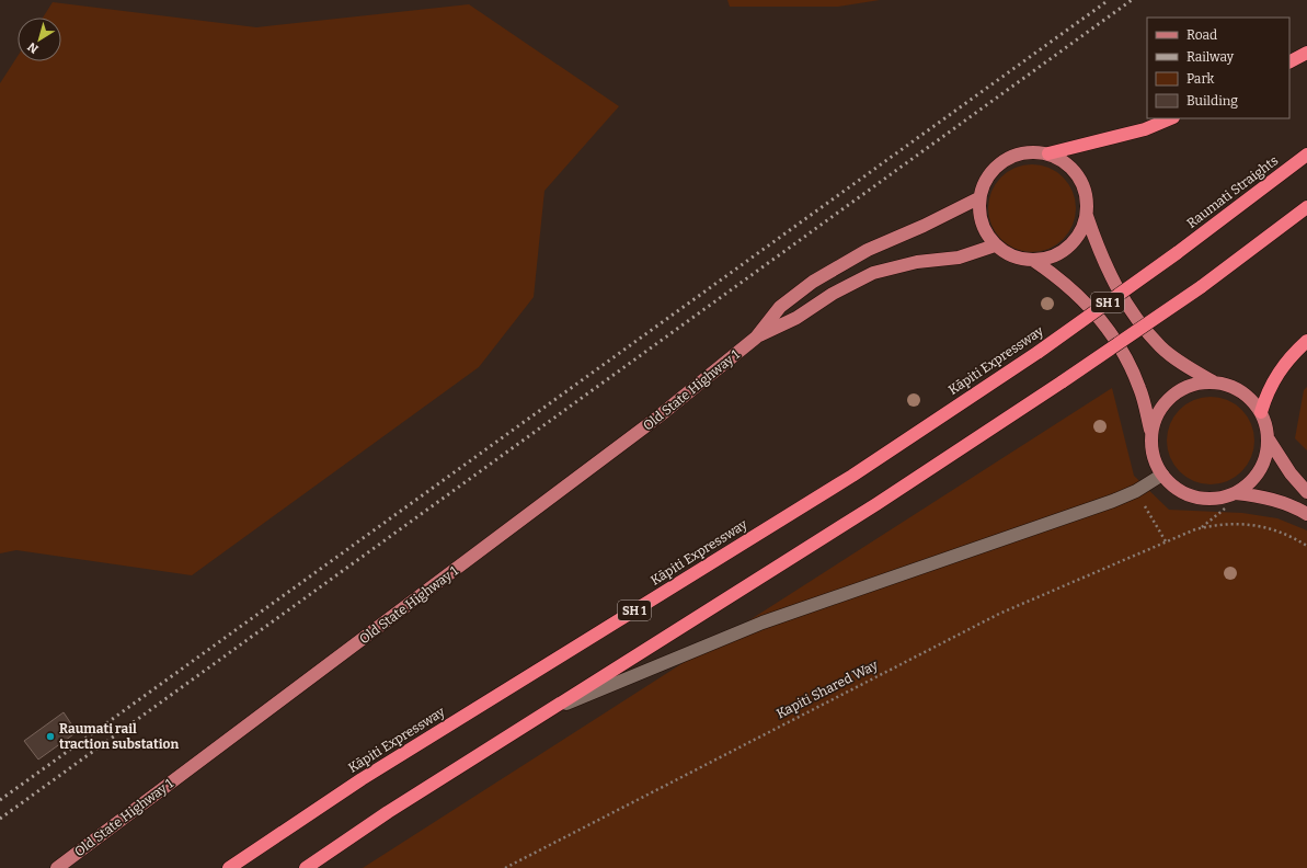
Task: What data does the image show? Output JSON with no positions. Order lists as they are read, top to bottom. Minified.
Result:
{"streets":{"highway":["Raumati Straights","SH 1","Kāpiti Expressway"],"main road":["Old State Highway 1"],"path":["Kapiti Shared Way"]},"crossings":[["Raumati Straights","Kāpiti Expressway"]],"places":["Raumati rail traction substation"],"legend":["Road","Railway","Park","Building"],"north":"bottom left"}
